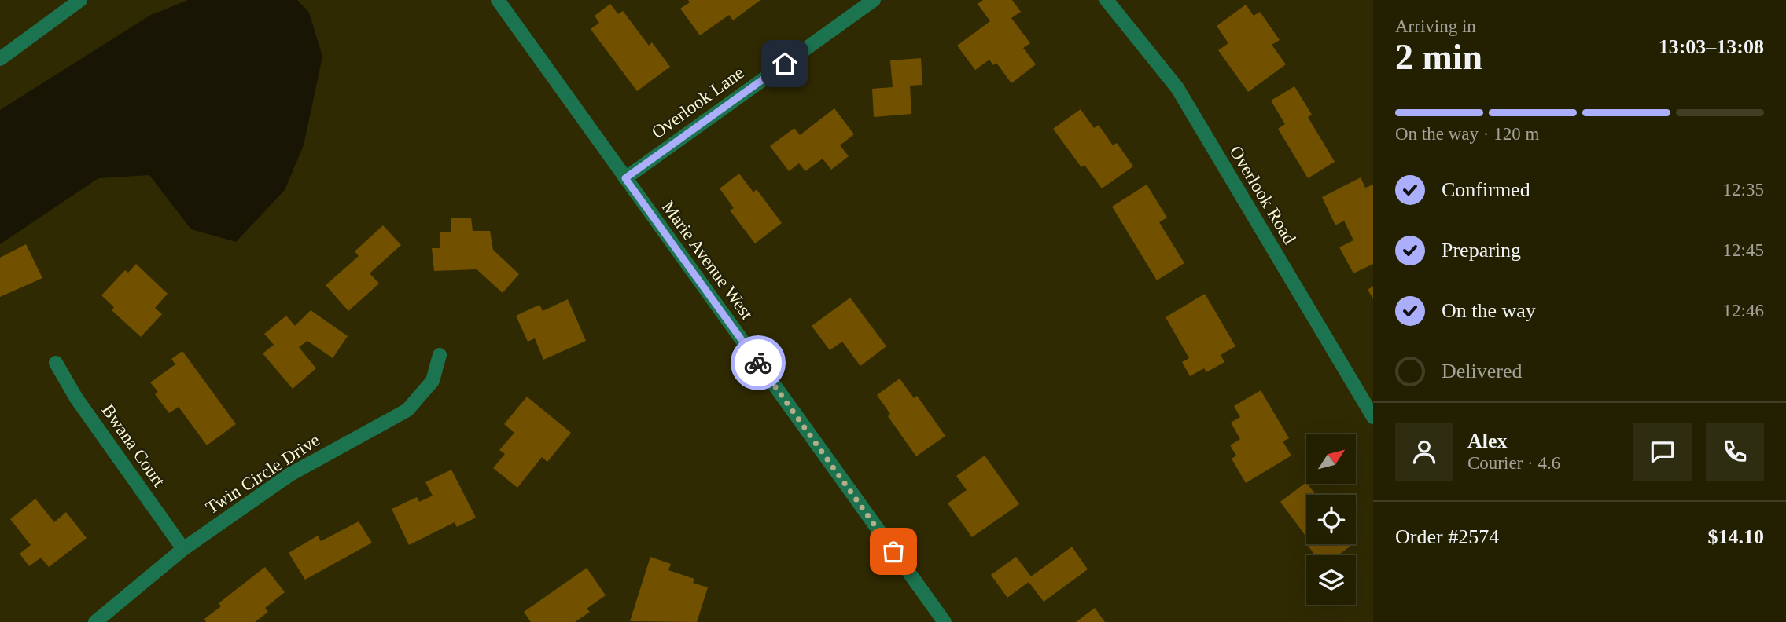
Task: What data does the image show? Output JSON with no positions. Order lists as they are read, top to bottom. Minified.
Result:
{"streets":{"street":["Overlook Lane","Overlook Road","Marie Avenue West","Bwana Court","Twin Circle Drive"]},"crossings":[["Overlook Lane","Marie Avenue West"],["Bwana Court","Twin Circle Drive"]],"north":"top right","page":{"heading":["2 min","Arriving in","13:03–13:08"],"panel":["Alex","Courier · 4.6","Order #2574","$14.10"],"bar":"On the way · 120 m","list":[["Confirmed","12:35"],["Preparing","12:45"],["On the way","12:46"],"Delivered"]}}
